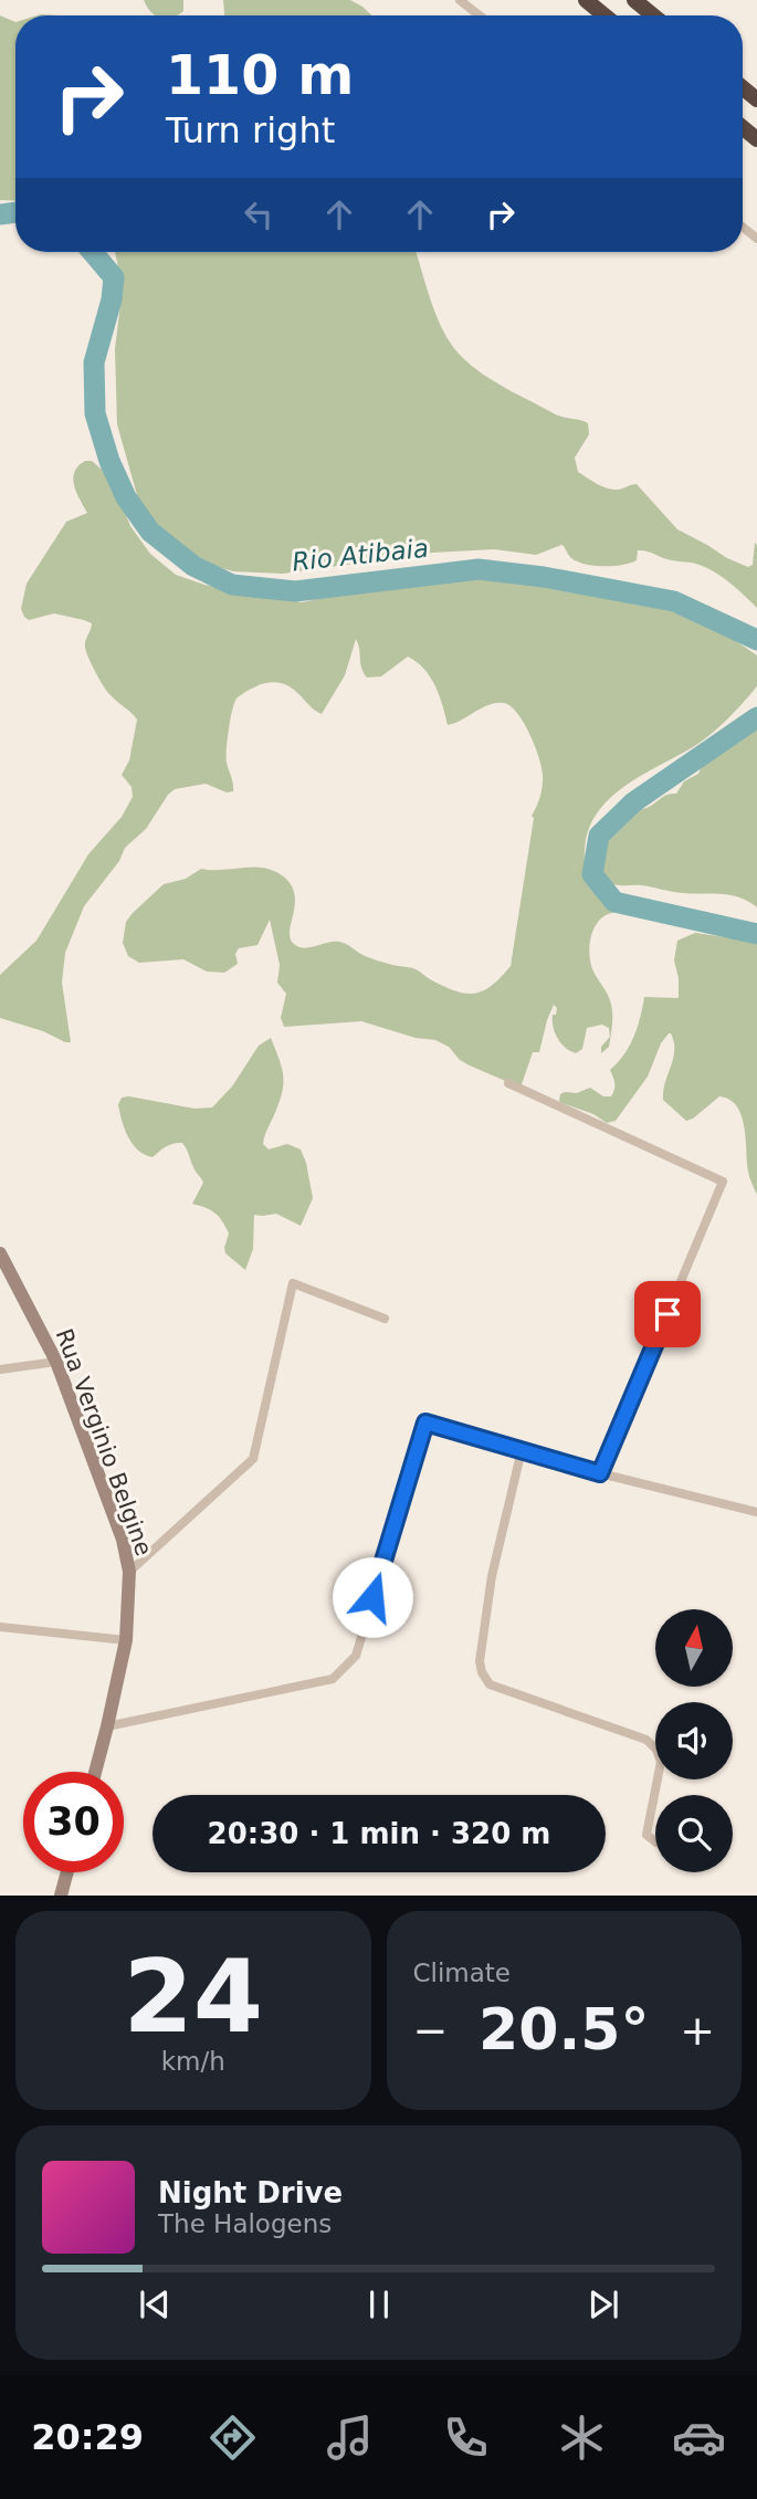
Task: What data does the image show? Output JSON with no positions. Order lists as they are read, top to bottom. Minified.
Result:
{"streets":{"street":["Rua Verginio Belgine"]},"water":["Rio Atibaia"],"north":"top","page":{"turn":["110 m","Turn right"],"limit":"30","trip":"20:30 · 1 min · 320 m","tile":[["24","km/h"],"Climate"],"heat":["−","20.5°","+"],"song":["Night Drive","The Halogens"],"tabs":"20:29"}}
